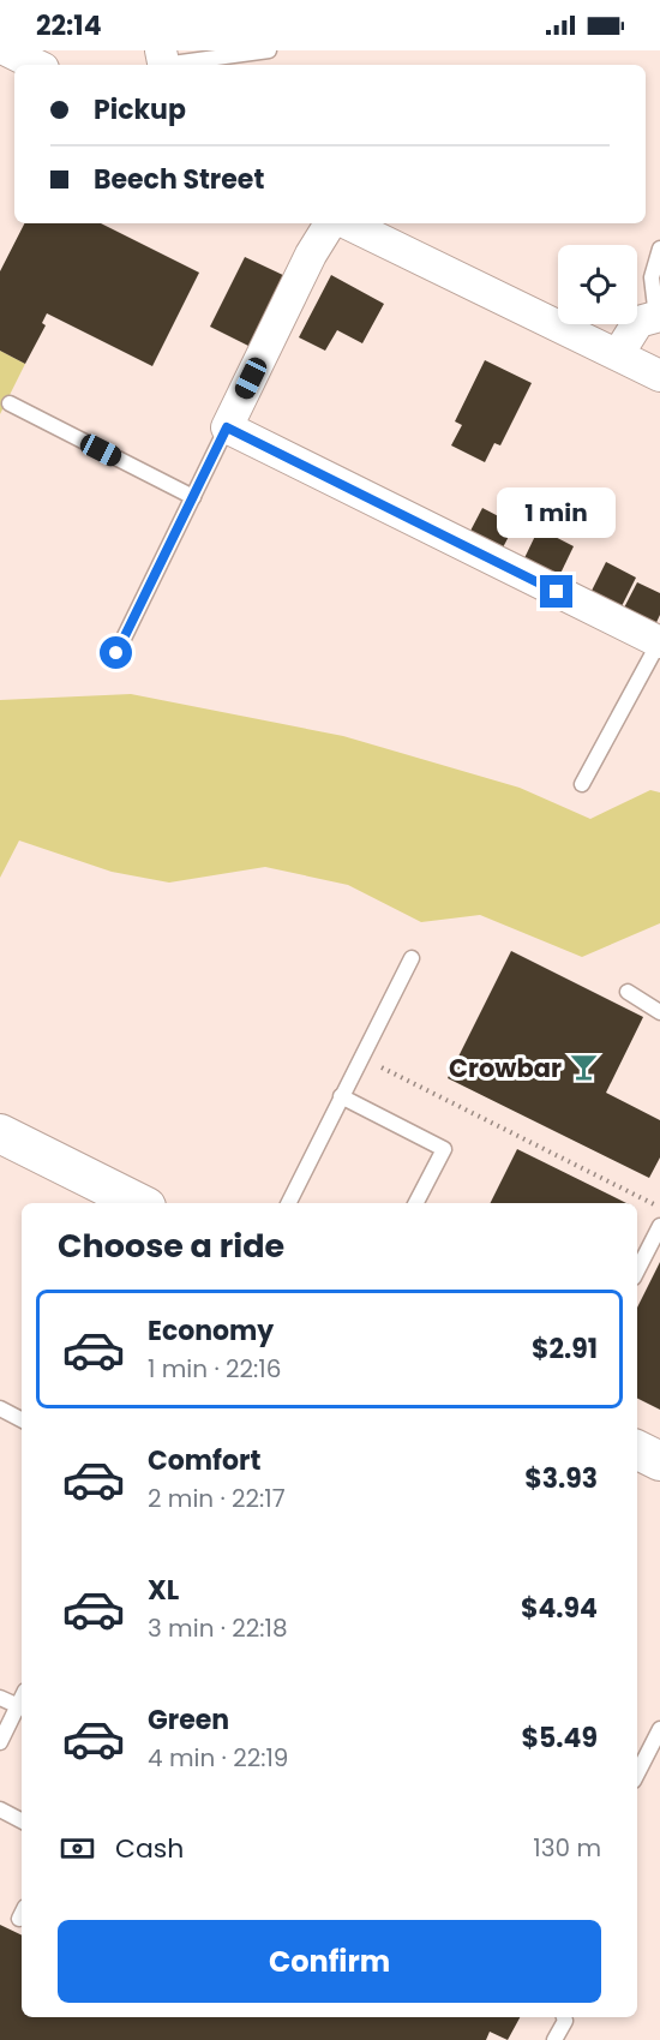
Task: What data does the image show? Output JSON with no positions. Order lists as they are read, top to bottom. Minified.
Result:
{"places":{"bar":["Crowbar"]},"page":{"status":"22:14","banner":["Pickup","Beech Street"],"bubble":"1 min","heading":"Choose a ride","list":[{"name":"Economy","note":"1 min · 22:16","value":"$2.91"},{"name":"Comfort","note":"2 min · 22:17","value":"$3.93"},{"name":"XL","note":"3 min · 22:18","value":"$4.94"},{"name":"Green","note":"4 min · 22:19","value":"$5.49"}],"pay":["Cash","130 m"],"buttons":"Confirm"}}
